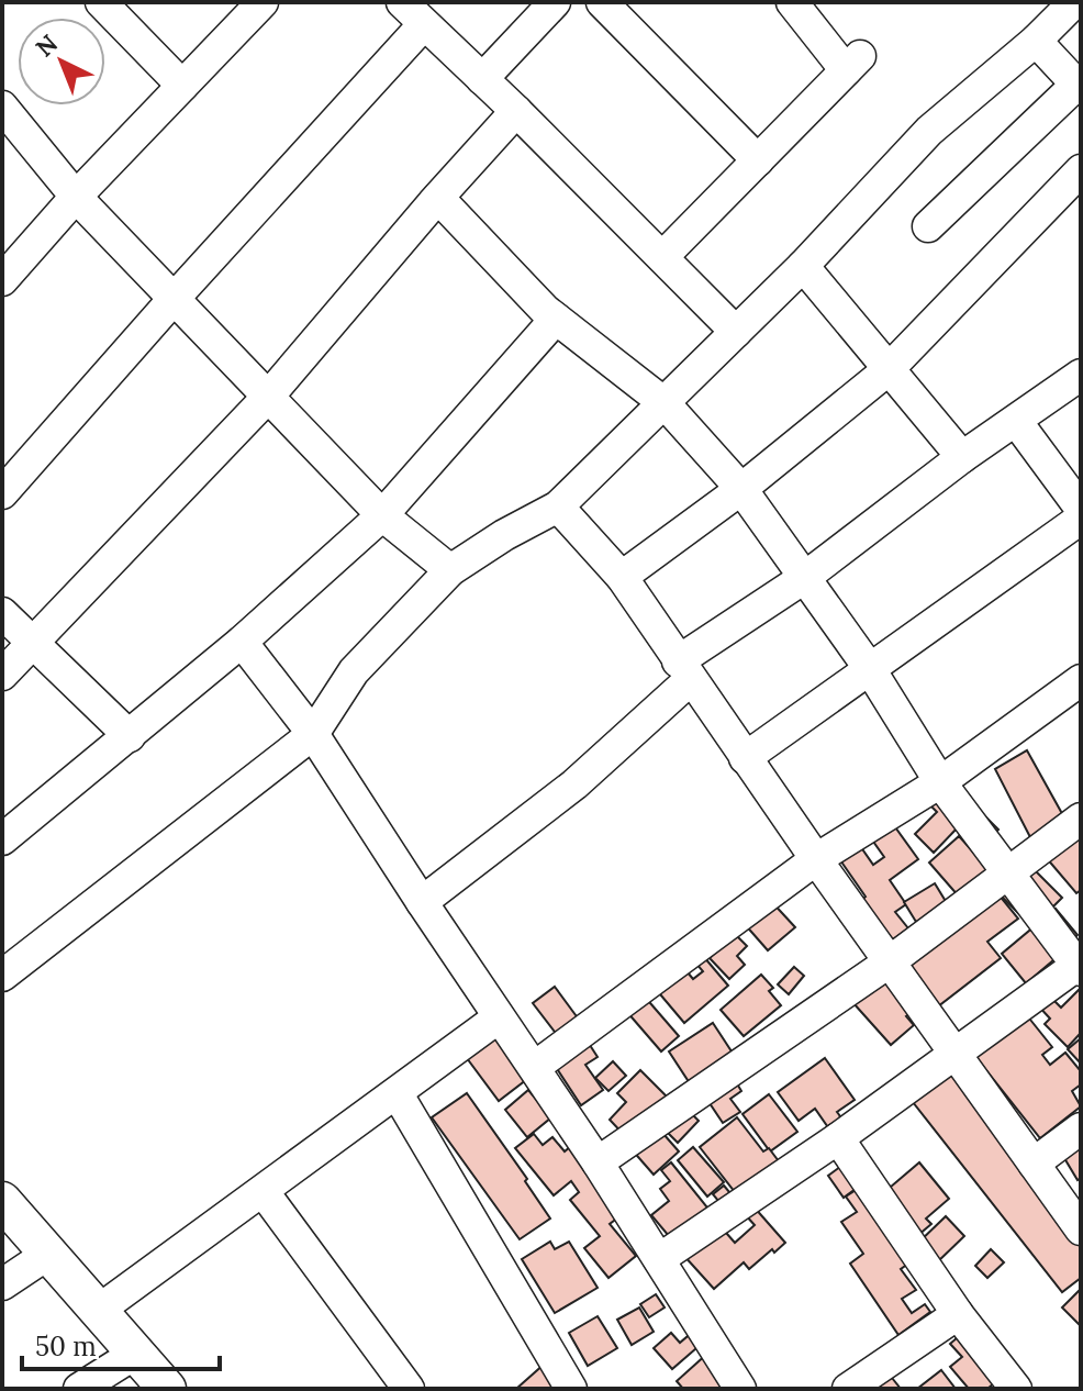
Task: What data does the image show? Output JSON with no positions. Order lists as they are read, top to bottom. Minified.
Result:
{"scale_bar":"50 m","north":"top left"}
